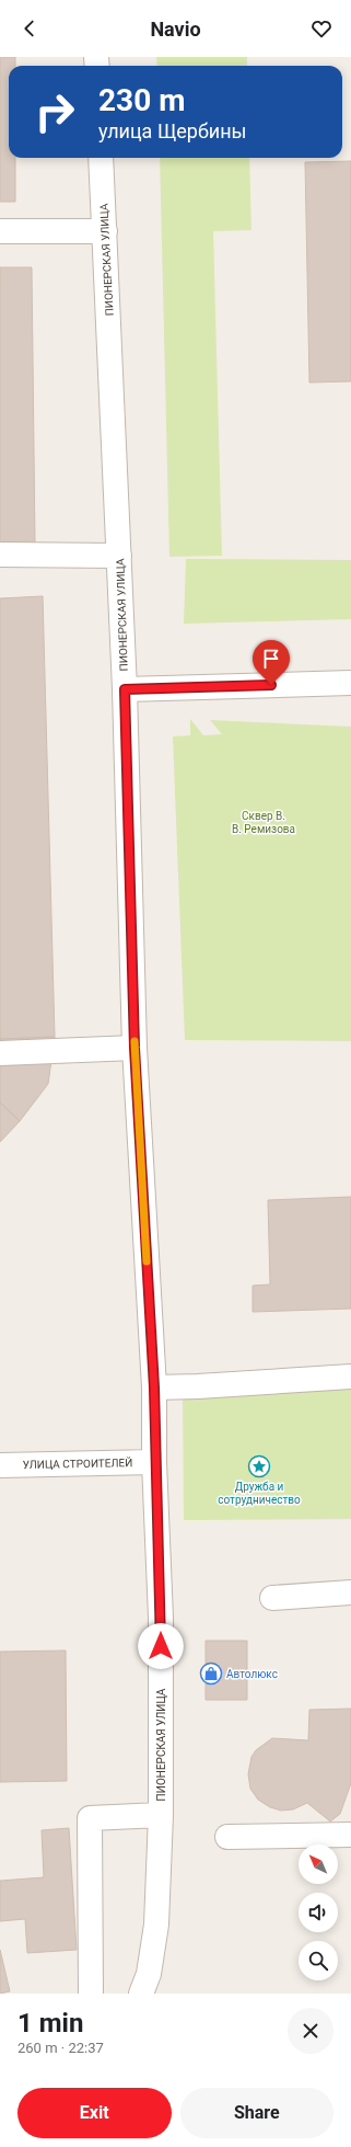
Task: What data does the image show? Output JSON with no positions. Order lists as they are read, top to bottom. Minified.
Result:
{"streets":{"street":["ПИОНЕРСКАЯ УЛИЦА","УЛИЦА СТРОИТЕЛЕЙ"]},"crossings":[["ПИОНЕРСКАЯ УЛИЦА","УЛИЦА СТРОИТЕЛЕЙ"]],"parks":["Сквер В. В. Ремизова"],"places":{"place":["Дружба и сотрудничество"],"shop":["Автолюкс"]},"north":"top left","page":{"header":"Navio","turn":["230 m","улица Щербины"],"heading":["1 min","260 m · 22:37"],"buttons":["Exit","Share"]}}
